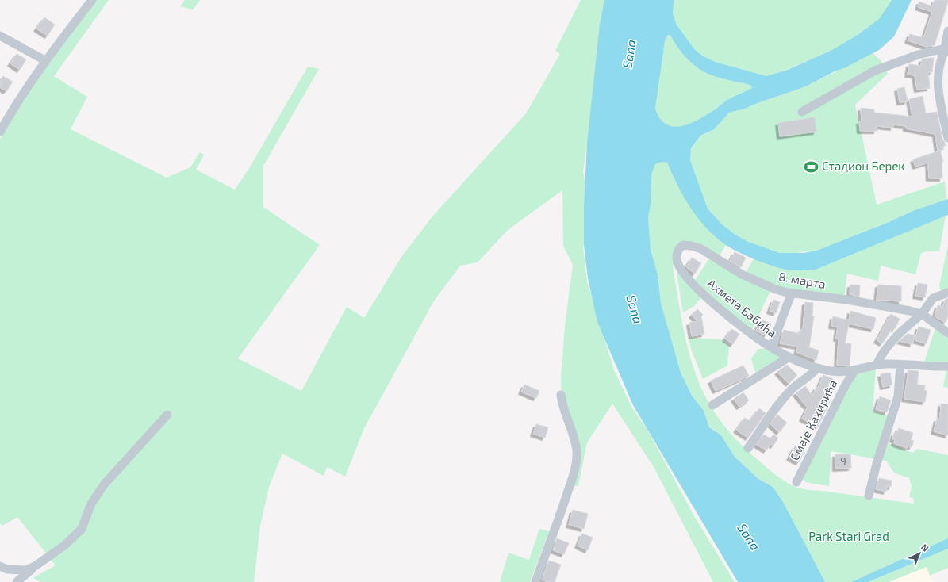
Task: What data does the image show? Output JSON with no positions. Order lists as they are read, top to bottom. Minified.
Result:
{"streets":{"street":["8. марта","Ахмета Бабића","Смaје Кахирића"]},"crossings":[["8. марта","Ахмета Бабића"],["Ахмета Бабића","Смaје Кахирића"]],"water":["Sana"],"parks":["Park Stari Grad"],"places":{"sports":["Стадион Берек"]},"house_numbers":["9"],"north":"top right"}
